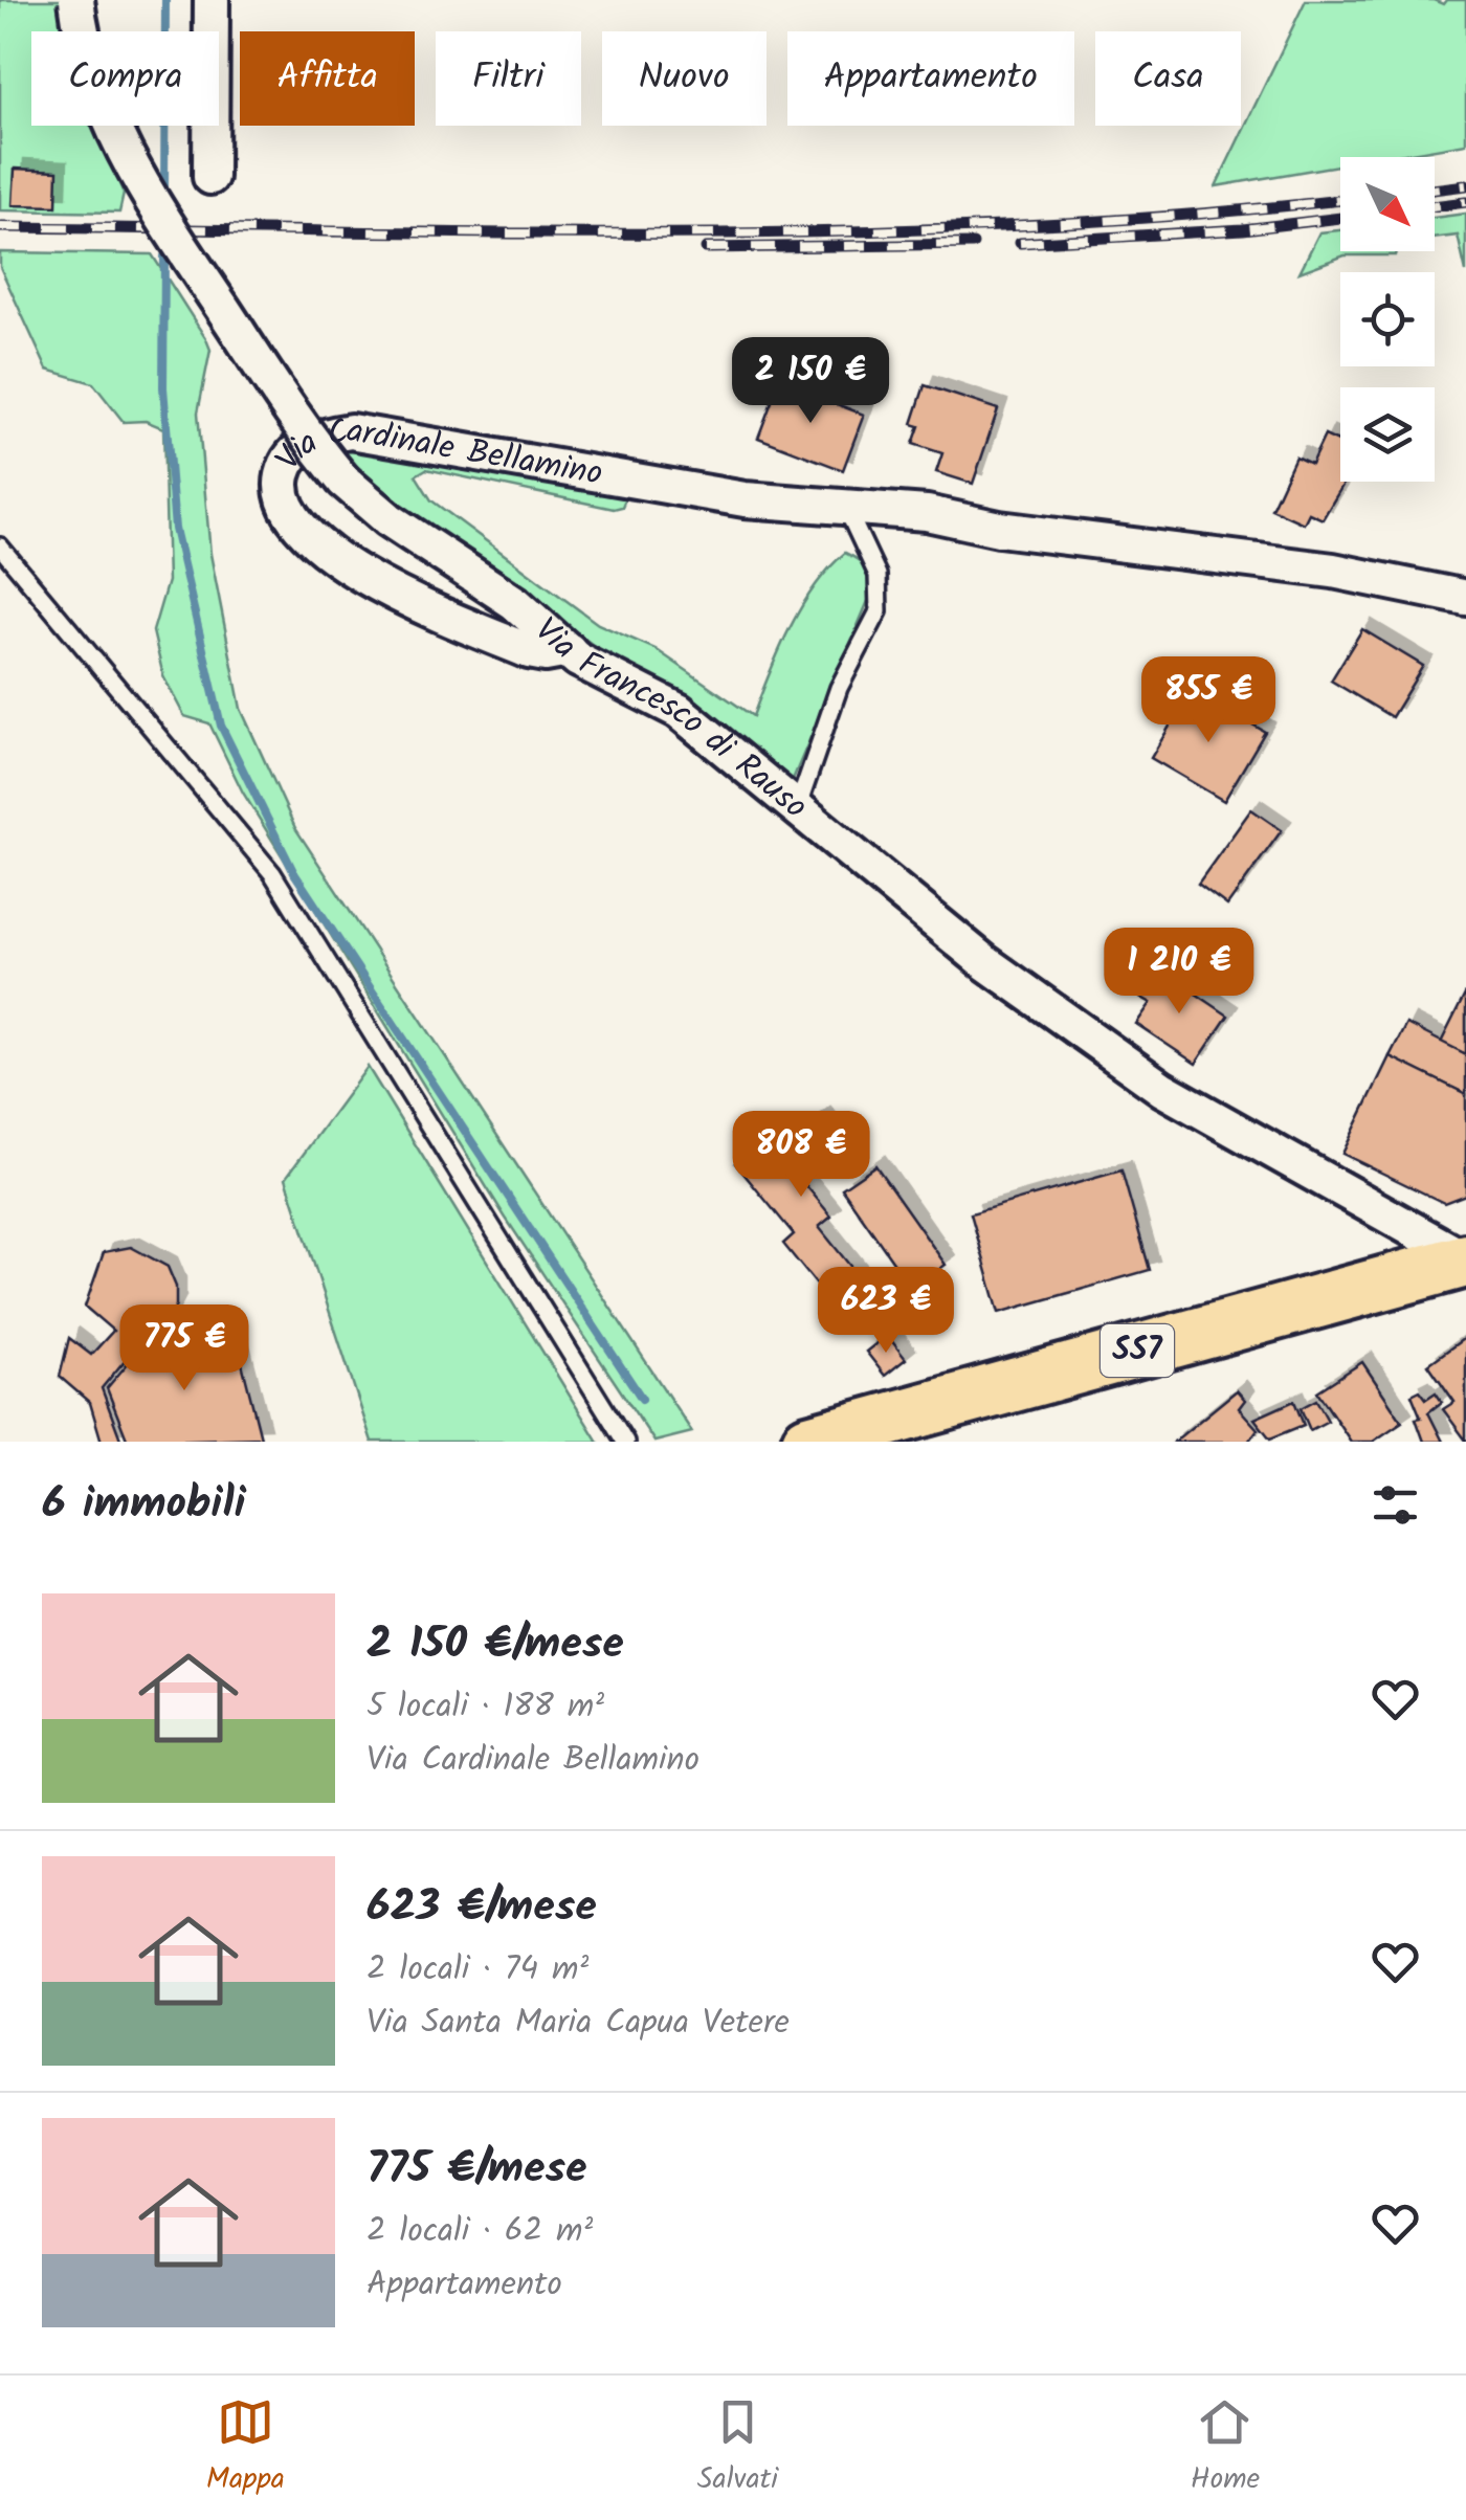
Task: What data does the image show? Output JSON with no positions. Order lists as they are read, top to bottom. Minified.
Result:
{"streets":{"main road":["SS7"],"street":["Via Cardinale Bellamino","Via Francesco di Rauso"]},"crossings":[["Via Cardinale Bellamino","Via Francesco di Rauso"],["Via Francesco di Rauso","SS7"]],"north":"bottom right","page":{"chip":["Compra","Affitta","Filtri","Nuovo","Appartamento","Casa"],"price":["2 150 €","855 €","1 210 €","808 €","623 €","775 €"],"heading":"6 immobili","list":[{"name":"2 150 €/mese","note":"5 locali · 188 m² · Via Cardinale Bellamino"},{"name":"623 €/mese","note":"2 locali · 74 m² · Via Santa Maria Capua Vetere"},{"name":"775 €/mese","note":"2 locali · 62 m² · Appartamento"}],"tabs":["Mappa","Salvati","Home"]}}
